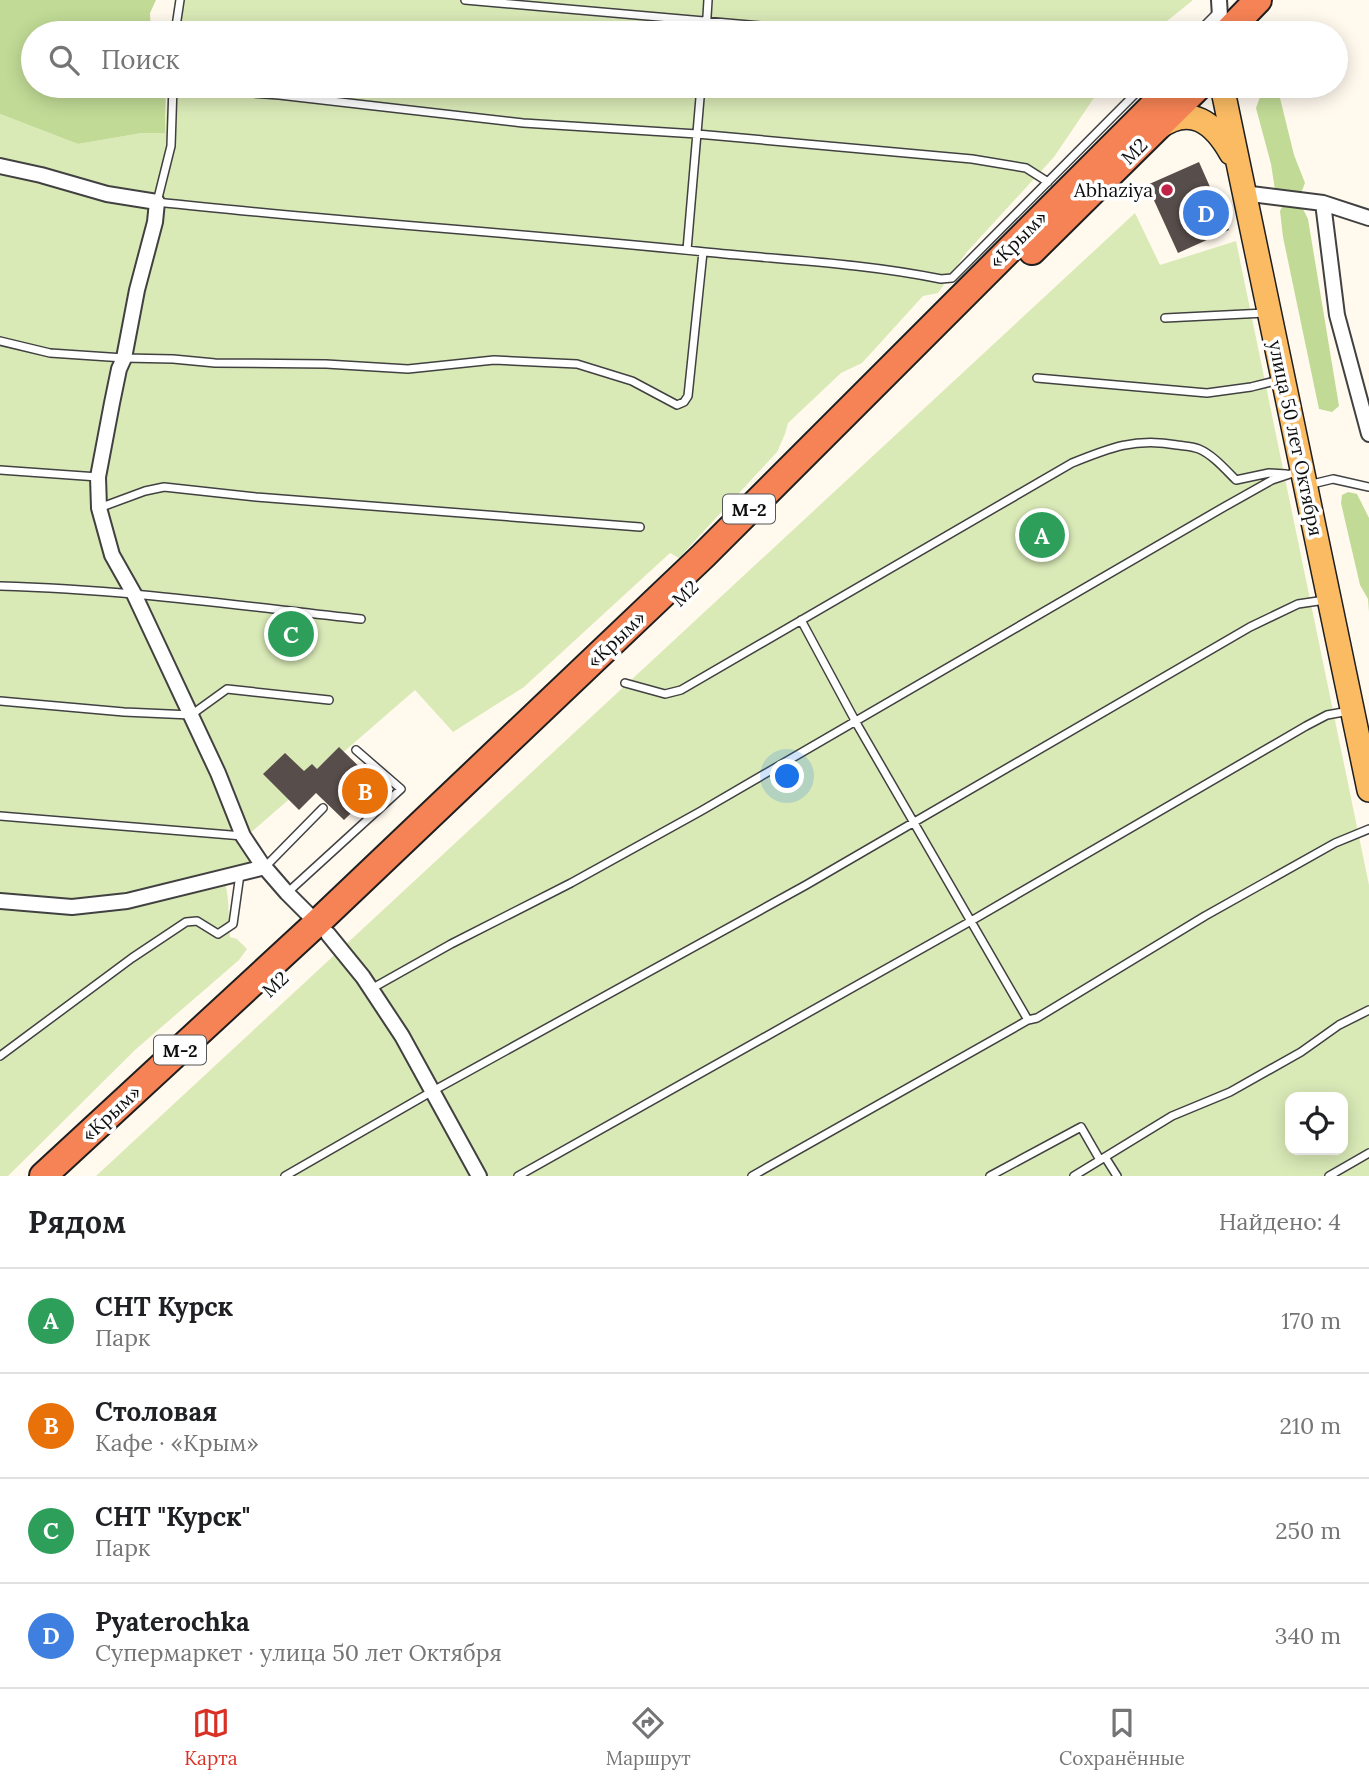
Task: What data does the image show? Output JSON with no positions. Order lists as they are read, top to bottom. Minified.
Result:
{"streets":{"highway":["М2","«Крым»","М-2"],"main road":["улица 50 лет Октября"]},"crossings":[["М2","«Крым»"]],"places":["Abhaziya"],"page":{"search":"Поиск","pins":["D","A","C","B"],"heading":["Рядом","Найдено: 4"],"list":[{"mark":"A","name":"СНТ Курск","note":"Парк","value":"170 m"},{"mark":"B","name":"Столовая","note":"Кафе · «Крым»","value":"210 m"},{"mark":"C","name":"СНТ \"Курск\"","note":"Парк","value":"250 m"},{"mark":"D","name":"Pyaterochka","note":"Супермаркет · улица 50 лет Октября","value":"340 m"}],"nav":["Карта","Маршрут","Сохранённые"]}}
